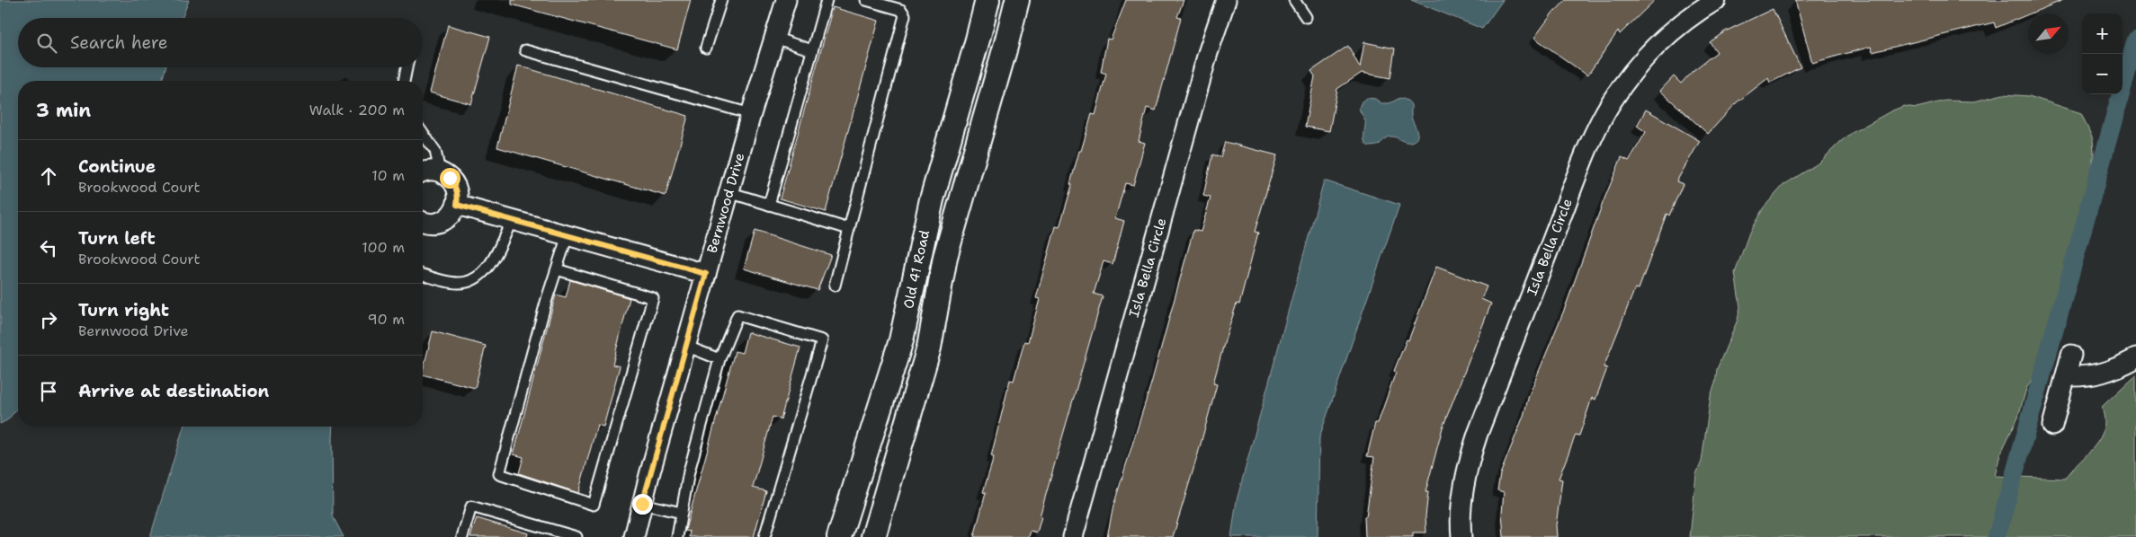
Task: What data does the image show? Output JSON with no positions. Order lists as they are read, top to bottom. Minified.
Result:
{"streets":{"street":["Bernwood Drive","Isla Bella Circle","Old 41 Road"]},"north":"top right","page":{"map_buttons":["+","−"],"search":"Search here","heading":["3 min","Walk · 200 m"],"list":[["Continue","Brookwood Court","10 m"],["Turn left","Brookwood Court","100 m"],["Turn right","Bernwood Drive","90 m"],"Arrive at destination"]}}
